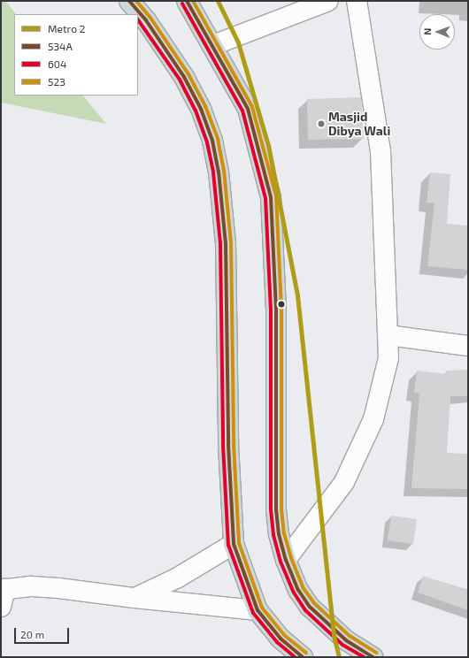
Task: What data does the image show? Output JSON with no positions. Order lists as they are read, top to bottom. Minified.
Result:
{"places":["Masjid Dibya Wali"],"lines":["metro line 2","transit line 534A","transit line 523","transit line 604"],"legend":["Metro 2","534A","604","523"],"scale_bar":"20 m","north":"left"}
